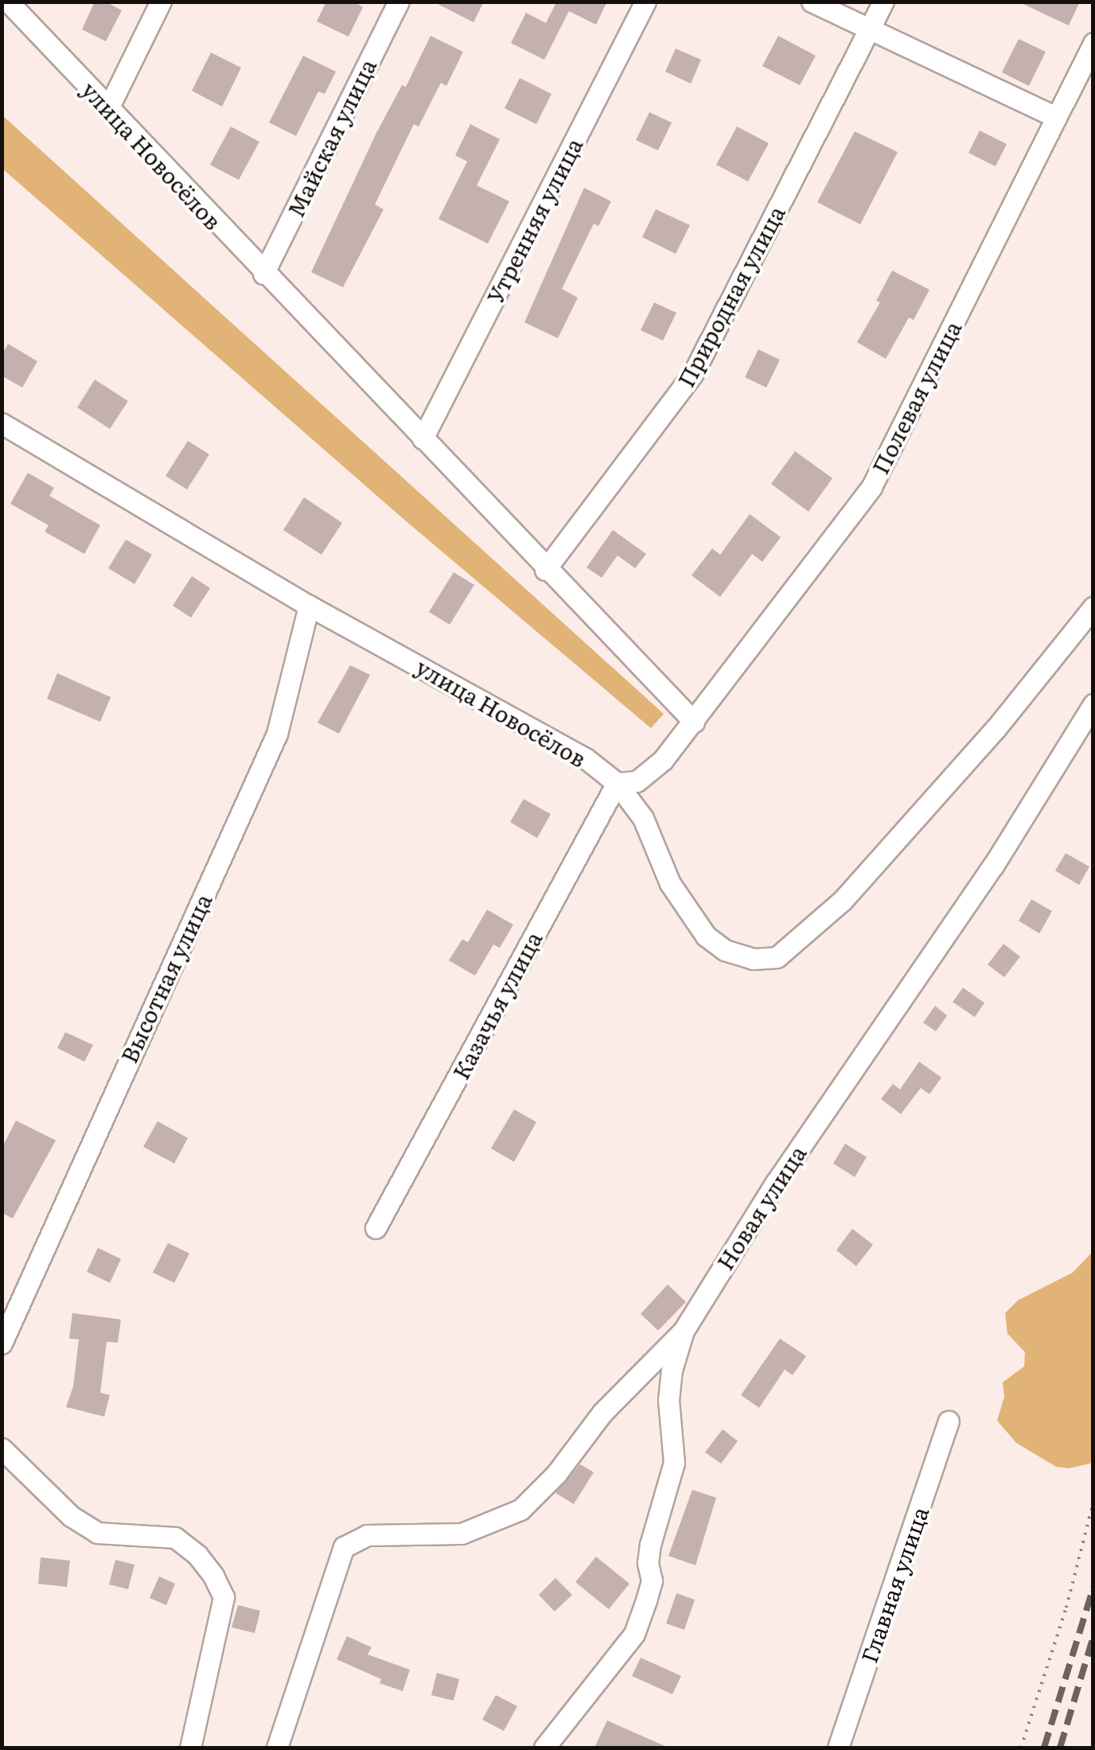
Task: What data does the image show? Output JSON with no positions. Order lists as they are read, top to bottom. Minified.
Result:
{"streets":{"street":["Майская улица","улица Новосёлов","Утренняя улица","Природная улица","Полевая улица","Высотная улица","Казачья улица","Новая улица","Главная улица"]},"crossings":[["Майская улица","улица Новосёлов"],["улица Новосёлов","Утренняя улица"],["улица Новосёлов","Природная улица"],["улица Новосёлов","Полевая улица"],["улица Новосёлов","Высотная улица"],["улица Новосёлов","Казачья улица"],["Полевая улица","Казачья улица"]]}
